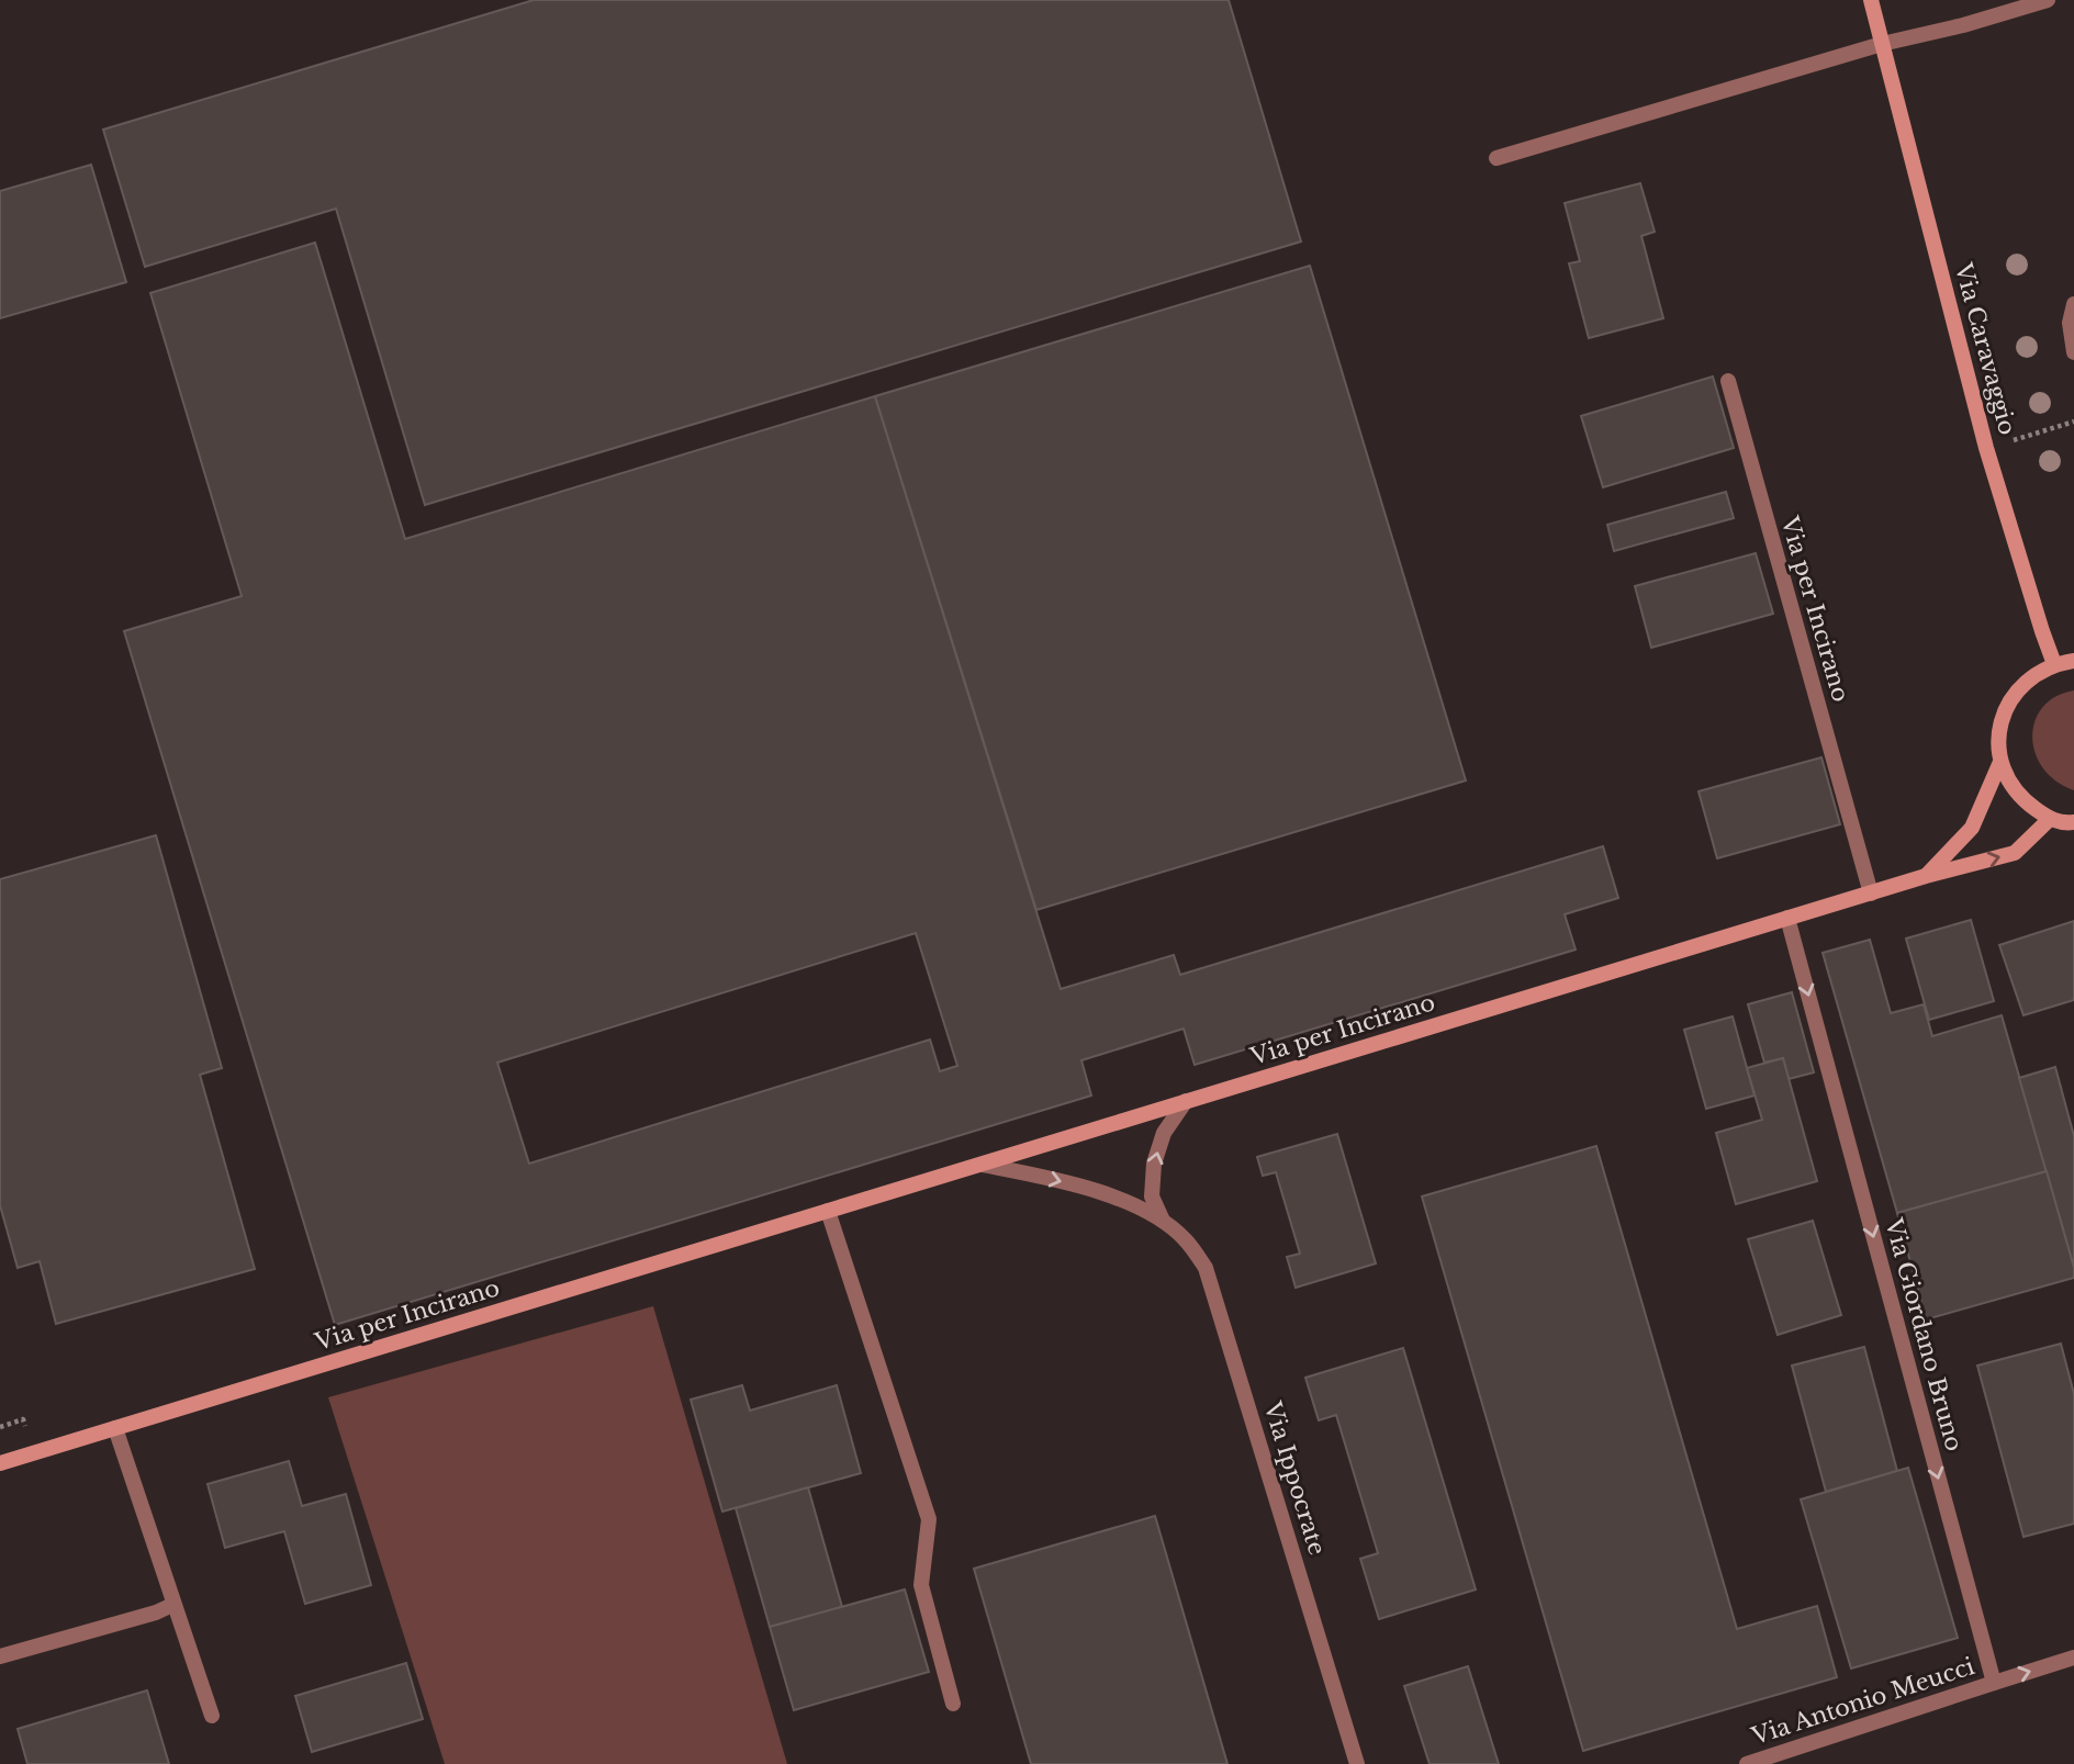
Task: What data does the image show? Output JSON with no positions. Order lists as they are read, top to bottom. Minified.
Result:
{"streets":{"street":["Via Caravaggio","Via per Incirano","Via Giordano Bruno","Via Ippocrate","Via Antonio Meucci"]},"crossings":[["Via per Incirano","Via Giordano Bruno"],["Via per Incirano","Via Ippocrate"],["Via Giordano Bruno","Via Antonio Meucci"]],"one_way":["Via Giordano Bruno"]}
